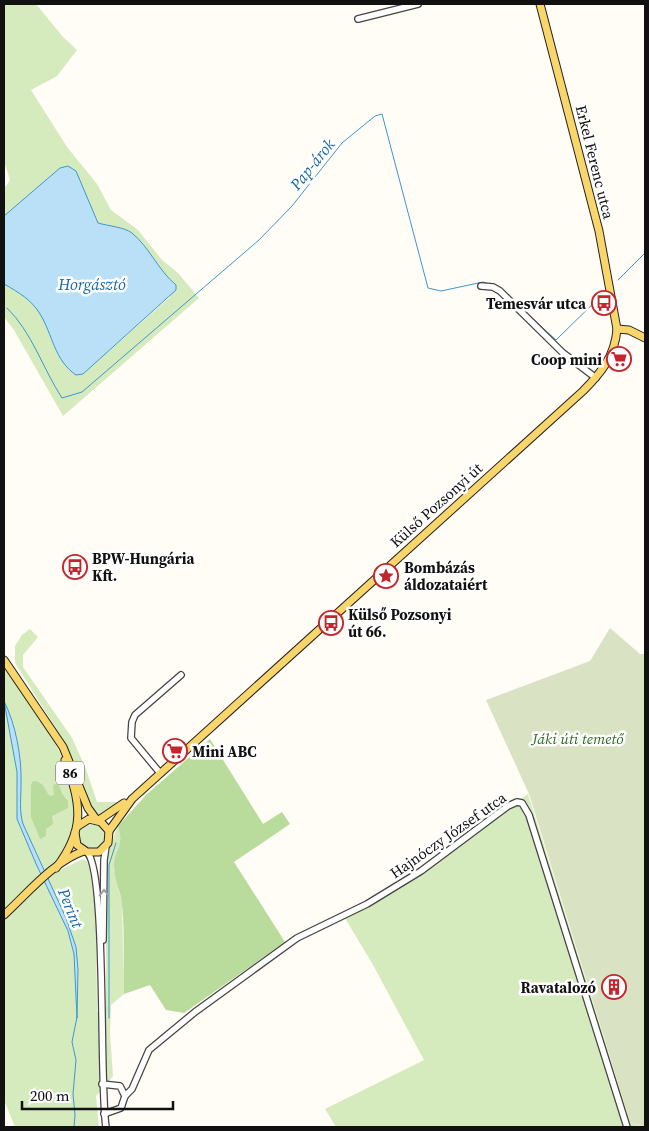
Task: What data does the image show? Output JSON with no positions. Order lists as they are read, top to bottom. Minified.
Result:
{"streets":{"main road":["Erkel Ferenc utca","Külső Pozsonyi út","86"],"street":["Hajnóczy József utca"]},"crossings":[["Erkel Ferenc utca","Külső Pozsonyi út"]],"water":["Pap-árok","Horgásztó","Perint"],"parks":["Jáki úti temető"],"places":{"bus stop":["Temesvár utca","BPW-Hungária Kft.","Külső Pozsonyi út 66."],"supermarket":["Coop mini","Mini ABC"],"place":["Bombázás áldozataiért"],"building":["Ravatalozó"]},"scale_bar":"200 m"}
